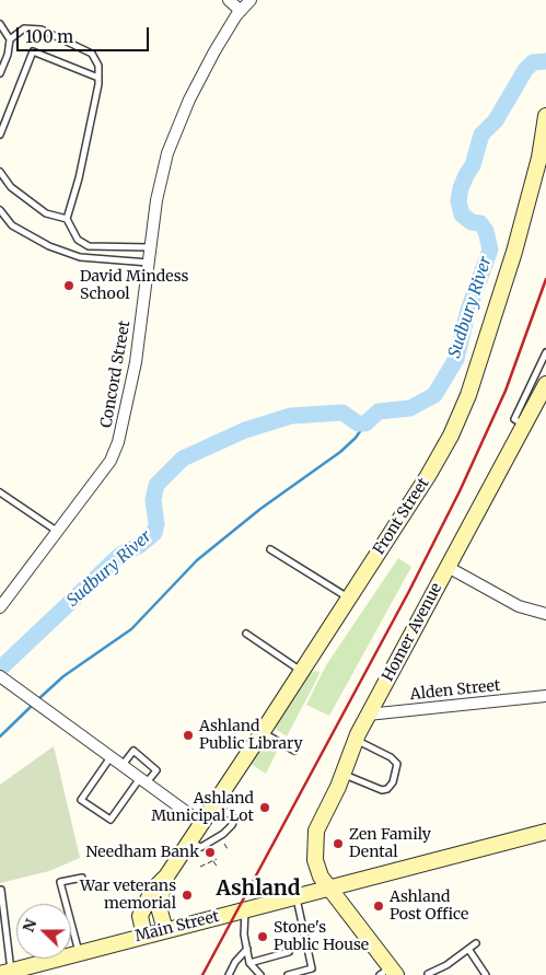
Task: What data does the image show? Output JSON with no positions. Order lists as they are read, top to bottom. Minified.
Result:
{"streets":{"street":["Concord Street","Front Street","Homer Avenue","Alden Street","Main Street"]},"crossings":[["Front Street","Main Street"],["Homer Avenue","Alden Street"],["Homer Avenue","Main Street"]],"districts":["Ashland"],"water":["Sudbury River"],"places":["David Mindess School","Ashland Public Library","Ashland Municipal Lot","Zen Family Dental","Needham Bank","War veterans memorial","Ashland Post Office","Stone's Public House"],"scale_bar":"100 m","north":"left"}
